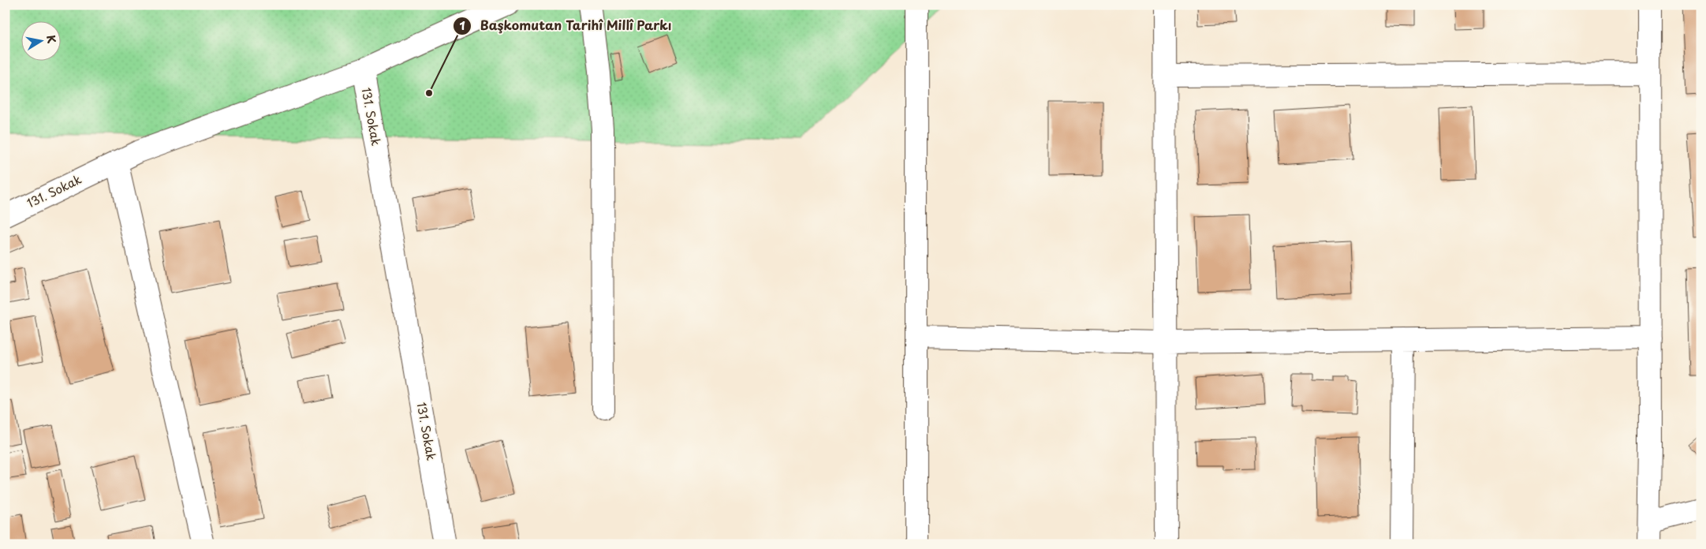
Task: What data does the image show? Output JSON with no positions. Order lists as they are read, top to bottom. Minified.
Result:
{"streets":{"street":["131. Sokak"]},"places":["Başkomutan Tarihî Millî Parkı"],"north":"right"}
